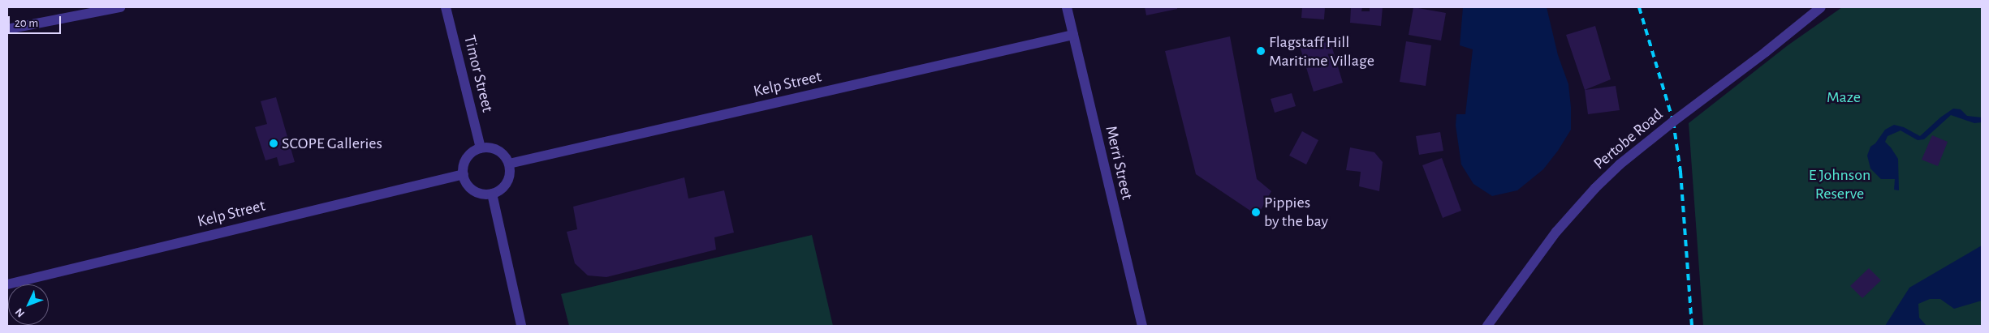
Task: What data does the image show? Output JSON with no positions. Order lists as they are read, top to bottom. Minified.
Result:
{"streets":{"street":["Timor Street","Kelp Street","Pertobe Road","Merri Street"]},"crossings":[["Timor Street","Kelp Street"],["Kelp Street","Merri Street"]],"parks":["Maze","E Johnson Reserve"],"places":["Flagstaff Hill Maritime Village","SCOPE Galleries","Pippies by the bay"],"scale_bar":"20 m","north":"bottom left"}
